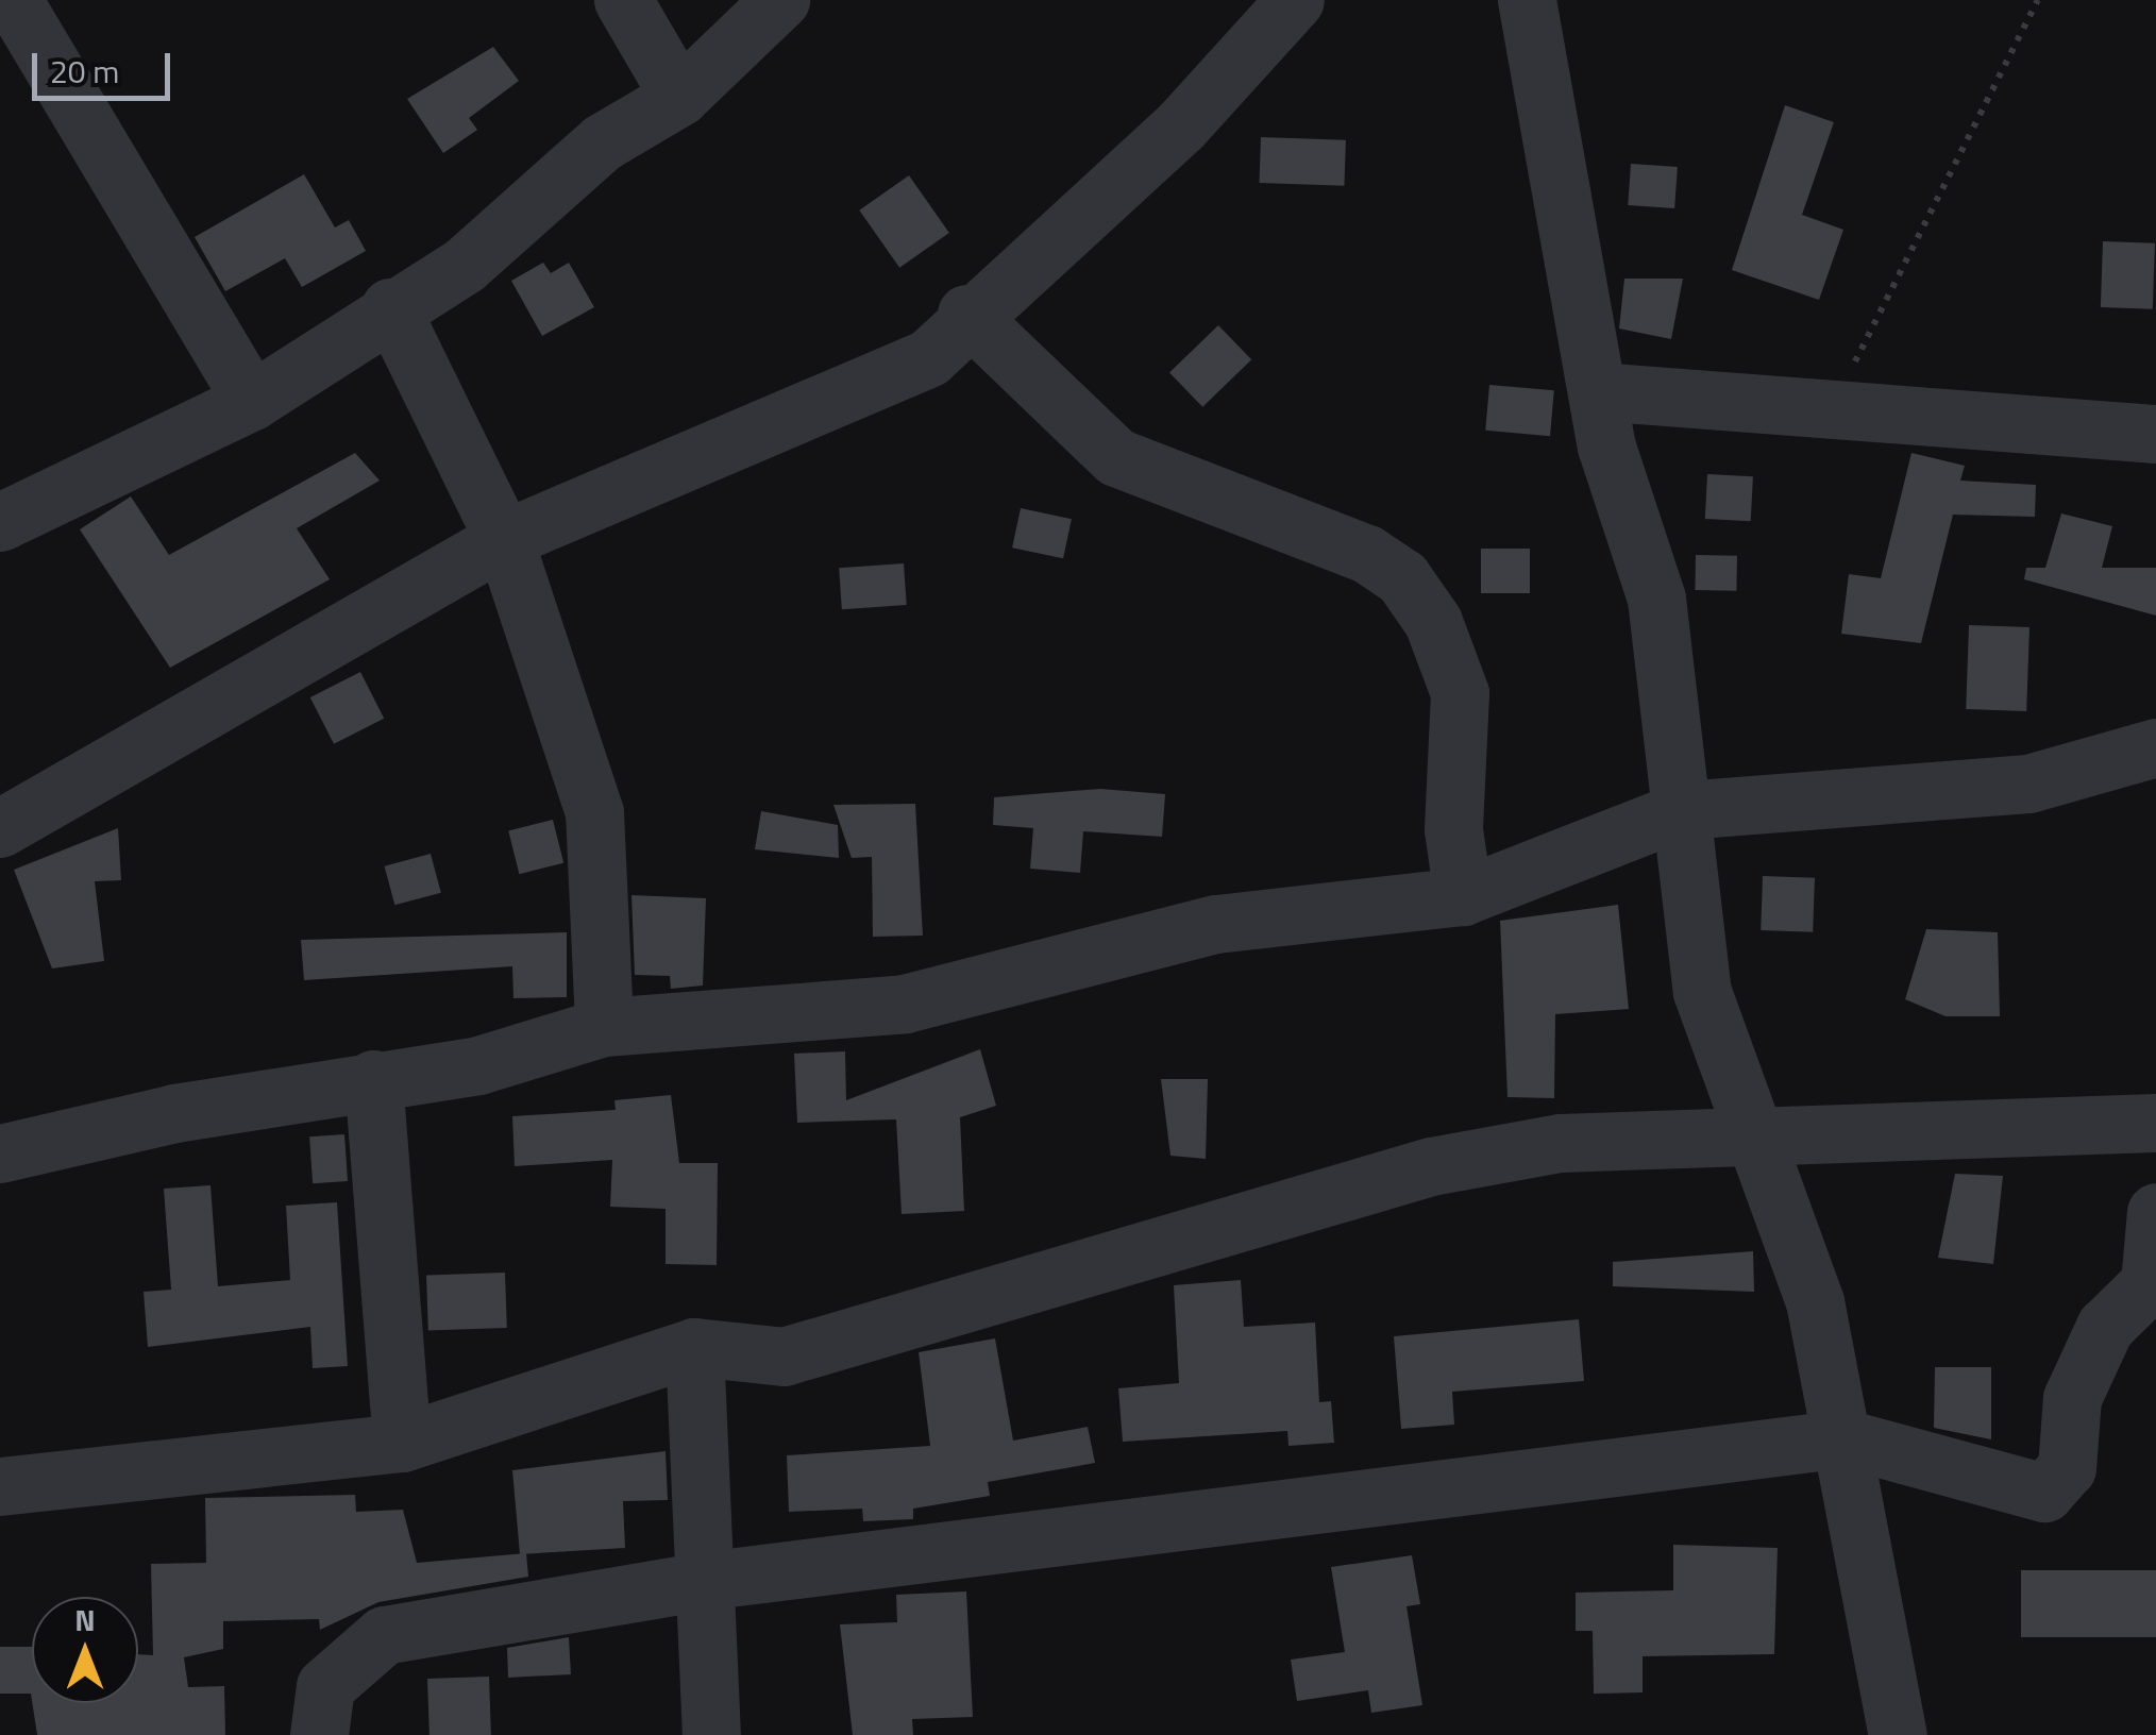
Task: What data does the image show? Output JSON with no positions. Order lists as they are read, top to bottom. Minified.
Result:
{"scale_bar":"20 m","north":"top"}
